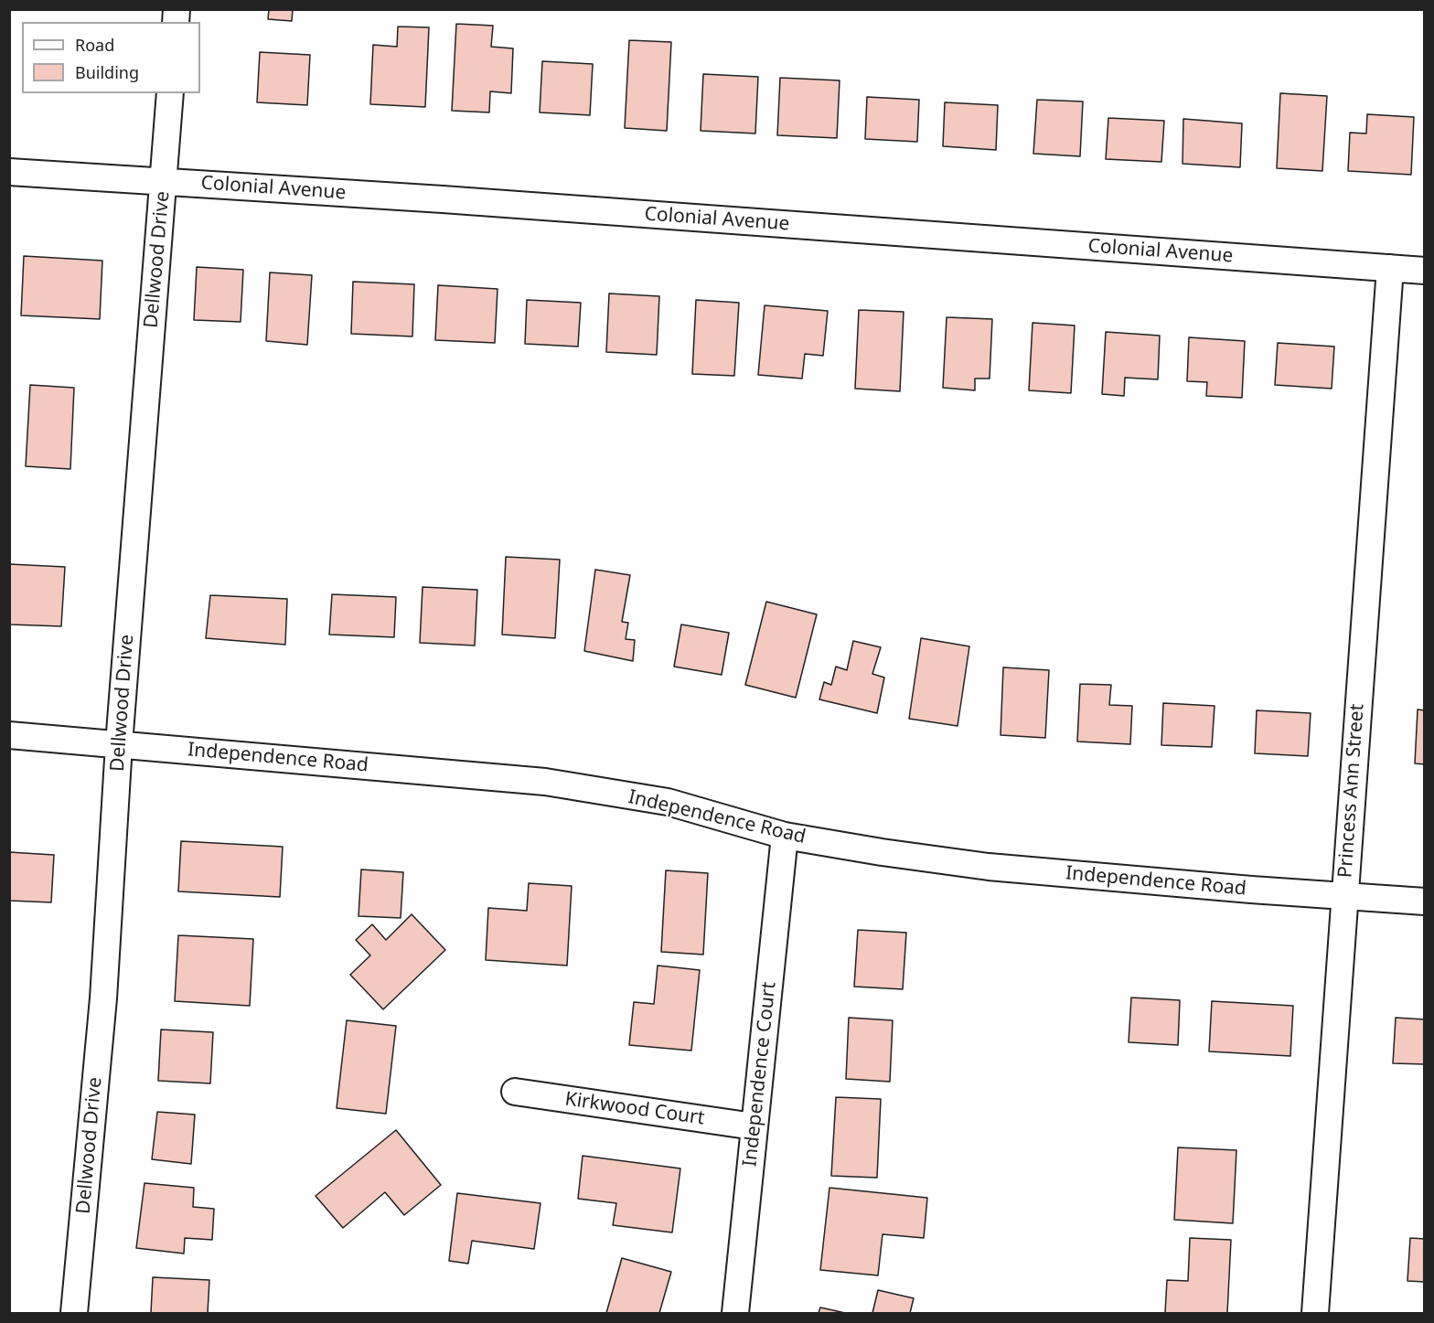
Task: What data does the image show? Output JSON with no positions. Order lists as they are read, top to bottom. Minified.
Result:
{"streets":{"street":["Colonial Avenue","Dellwood Drive","Independence Road","Princess Ann Street","Independence Court","Kirkwood Court"]},"crossings":[["Colonial Avenue","Dellwood Drive"],["Colonial Avenue","Princess Ann Street"],["Dellwood Drive","Independence Road"],["Independence Road","Princess Ann Street"],["Independence Road","Independence Court"],["Independence Court","Kirkwood Court"]],"legend":["Road","Building"]}
